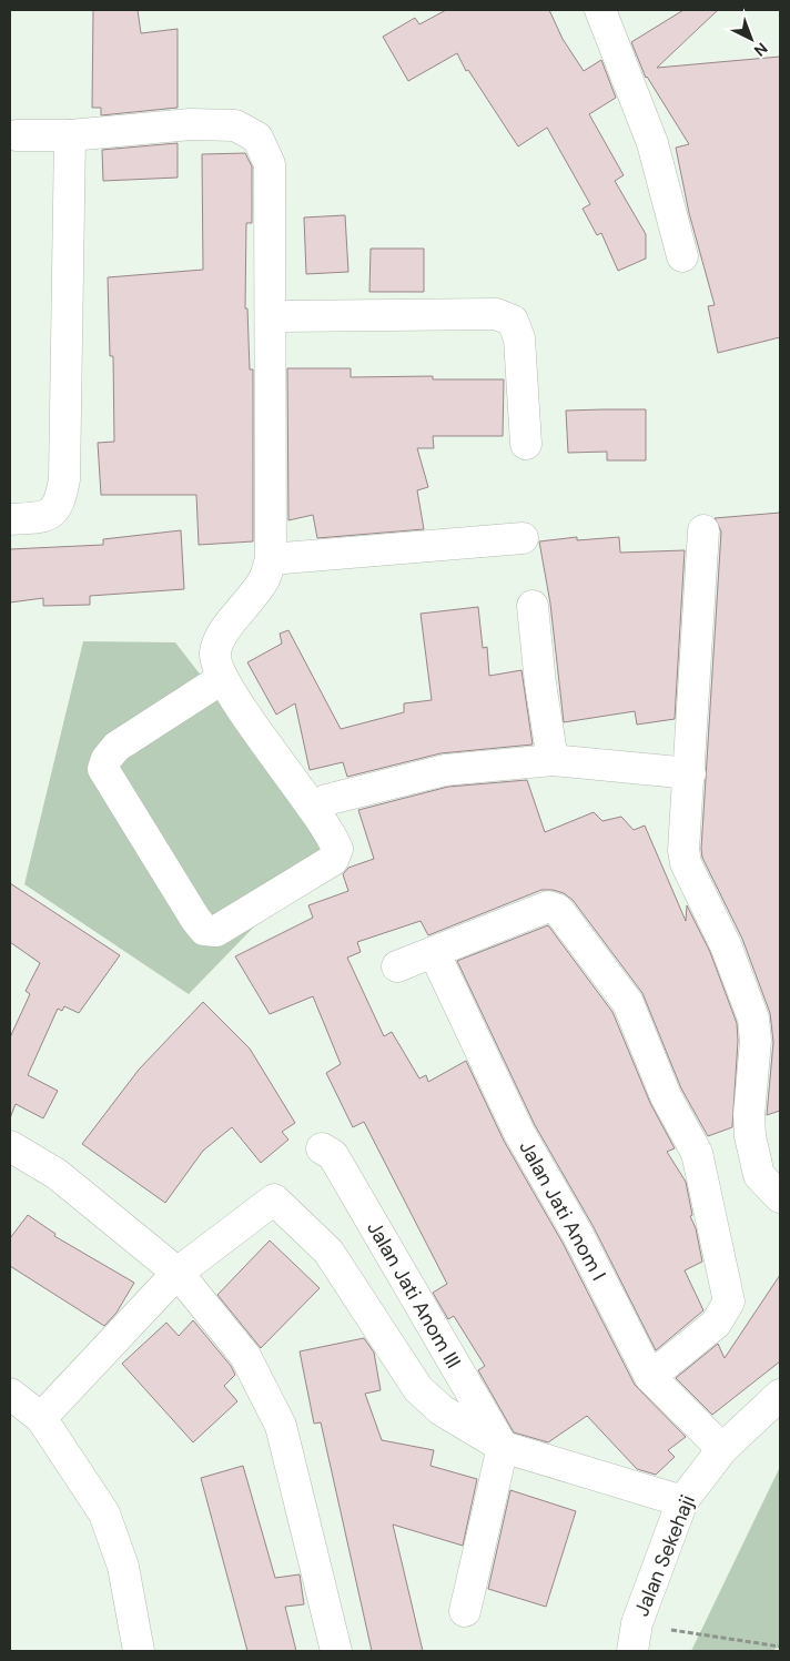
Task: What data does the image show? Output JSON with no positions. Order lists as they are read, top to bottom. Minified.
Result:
{"streets":{"street":["Jalan Jati Anom I","Jalan Jati Anom III","Jalan Sekehaji"]},"crossings":[["Jalan Jati Anom I","Jalan Sekehaji"]],"north":"bottom right"}
